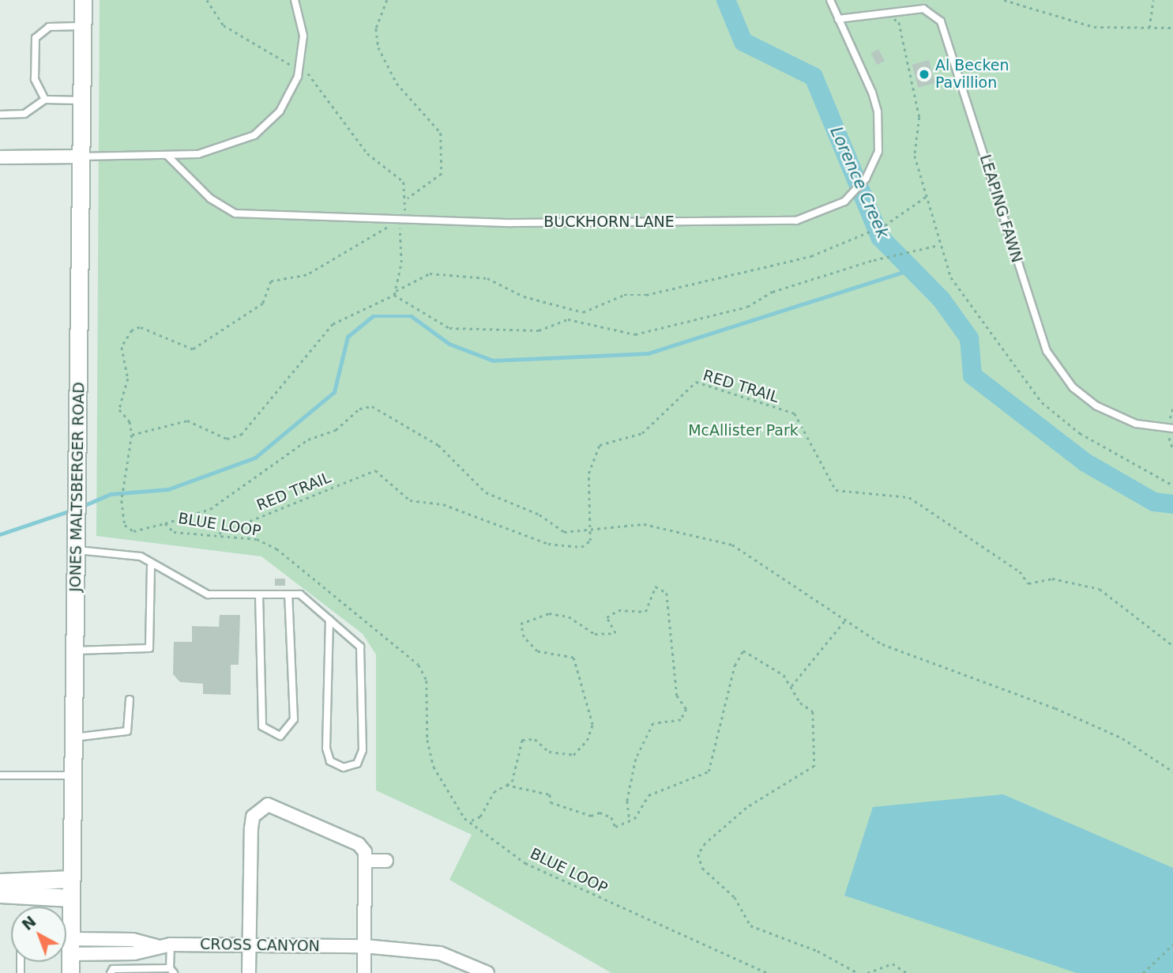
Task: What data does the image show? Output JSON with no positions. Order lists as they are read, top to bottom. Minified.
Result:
{"streets":{"main road":["JONES MALTSBERGER ROAD"],"street":["CROSS CANYON"],"lane":["LEAPING FAWN","BUCKHORN LANE"],"path":["RED TRAIL","BLUE LOOP"]},"crossings":[["LEAPING FAWN","BUCKHORN LANE"],["RED TRAIL","BLUE LOOP"],["JONES MALTSBERGER ROAD","CROSS CANYON"]],"water":["Lorence Creek"],"parks":["McAllister Park"],"places":["Al Becken Pavillion"],"north":"top left"}
